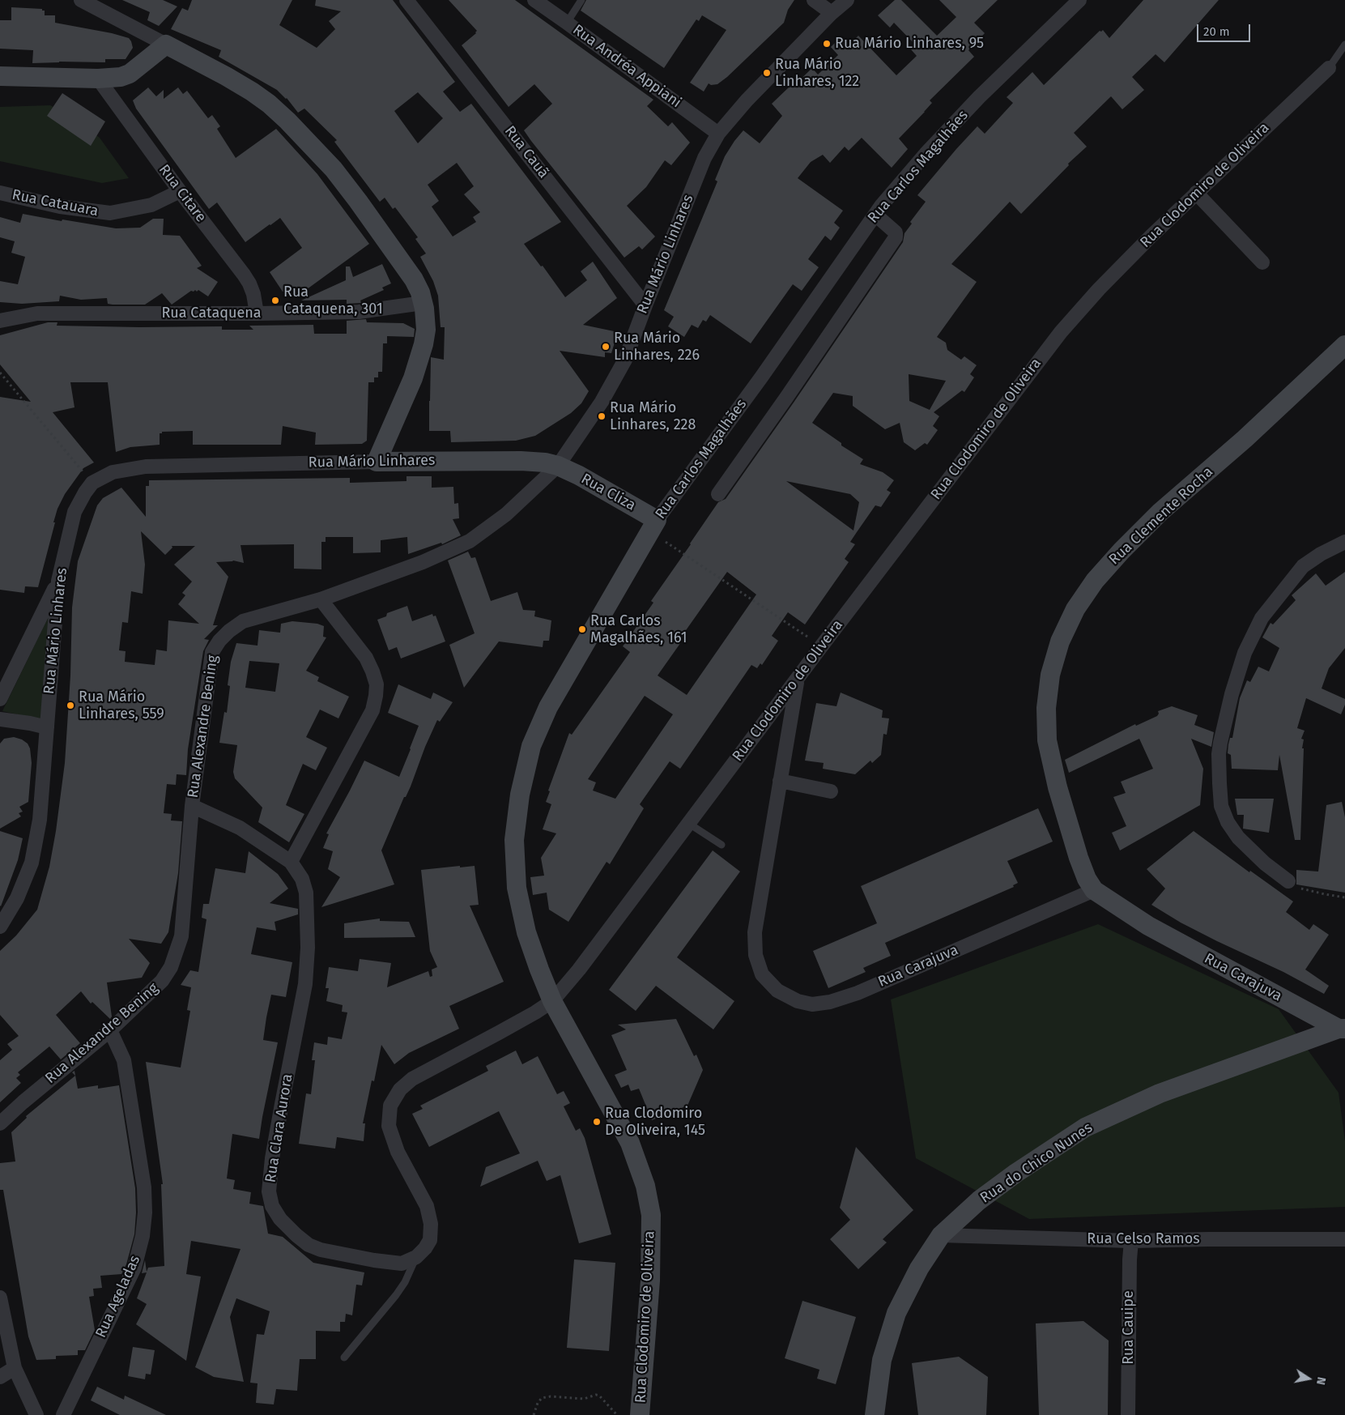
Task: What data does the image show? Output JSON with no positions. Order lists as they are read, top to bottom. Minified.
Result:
{"streets":{"street":["Rua Andréa Appiani","Rua Cauã","Rua Carlos Magalhães","Rua Clodomiro de Oliveira","Rua Citare","Rua Catauara","Rua Mário Linhares","Rua Cataquena","Rua Cliza","Rua Clemente Rocha","Rua Alexandre Bening","Rua Carajuva","Rua Clara Aurora","Rua do Chico Nunes","Rua Celso Ramos","Rua Ageladas","Rua Cauipe"]},"crossings":[["Rua Andréa Appiani","Rua Mário Linhares"],["Rua Cauã","Rua Mário Linhares"],["Rua Carlos Magalhães","Rua Clodomiro de Oliveira"],["Rua Carlos Magalhães","Rua Cliza"],["Rua Clodomiro de Oliveira","Rua Carajuva"],["Rua Citare","Rua Catauara"],["Rua Citare","Rua Cataquena"],["Rua Mário Linhares","Rua Cliza"],["Rua Mário Linhares","Rua Alexandre Bening"],["Rua Cliza","Rua Alexandre Bening"],["Rua Clemente Rocha","Rua Carajuva"],["Rua Alexandre Bening","Rua Clara Aurora"],["Rua Alexandre Bening","Rua Ageladas"],["Rua Carajuva","Rua do Chico Nunes"],["Rua do Chico Nunes","Rua Celso Ramos"],["Rua Celso Ramos","Rua Cauipe"]],"places":["Rua Mário Linhares, 95","Rua Mário Linhares, 122","Rua Cataquena, 301","Rua Mário Linhares, 226","Rua Mário Linhares, 228","Rua Carlos Magalhães, 161","Rua Mário Linhares, 559","Rua Clodomiro De Oliveira, 145"],"scale_bar":"20 m","north":"right"}
